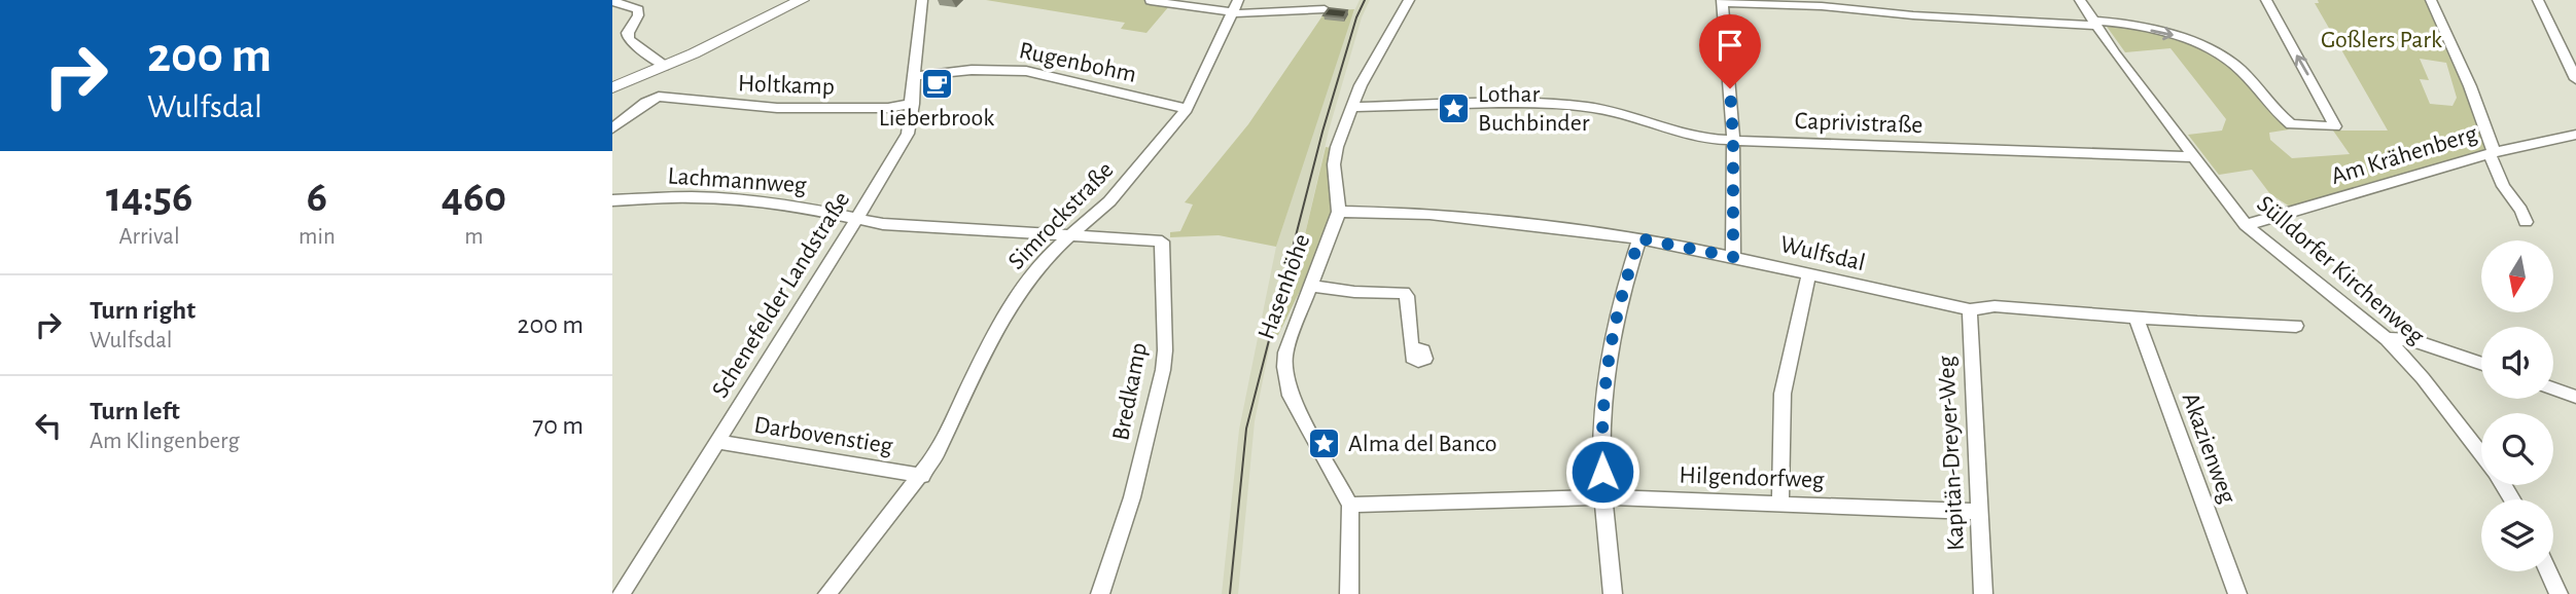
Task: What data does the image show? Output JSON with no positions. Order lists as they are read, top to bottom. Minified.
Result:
{"streets":{"street":["Rugenbohm","Holtkamp","Caprivistraße","Am Krähenberg","Lachmannweg","Simrockstraße","Wulfsdal","Sülldorfer Kirchenweg","Hasenhöhe","Schenefelder Landstraße","Bredkamp","Darbovenstieg","Akazienweg","Kapitän-Dreyer-Weg","Hilgendorfweg"]},"crossings":[["Rugenbohm","Simrockstraße"],["Rugenbohm","Schenefelder Landstraße"],["Holtkamp","Schenefelder Landstraße"],["Caprivistraße","Sülldorfer Kirchenweg"],["Caprivistraße","Hasenhöhe"],["Am Krähenberg","Sülldorfer Kirchenweg"],["Lachmannweg","Simrockstraße"],["Lachmannweg","Schenefelder Landstraße"],["Lachmannweg","Bredkamp"],["Simrockstraße","Bredkamp"],["Simrockstraße","Darbovenstieg"],["Wulfsdal","Hasenhöhe"],["Wulfsdal","Akazienweg"],["Wulfsdal","Kapitän-Dreyer-Weg"],["Hasenhöhe","Hilgendorfweg"],["Schenefelder Landstraße","Darbovenstieg"],["Kapitän-Dreyer-Weg","Hilgendorfweg"]],"parks":["Goßlers Park"],"places":{"cafe":["Lieberbrook"],"place":["Lothar Buchbinder","Alma del Banco"]},"north":"bottom","page":{"turn":["200 m","Wulfsdal"],"eta":["14:56","Arrival","6","min","460","m"],"list":[{"name":"Turn right","note":"Wulfsdal","value":"200 m"},{"name":"Turn left","note":"Am Klingenberg","value":"70 m"}]}}
